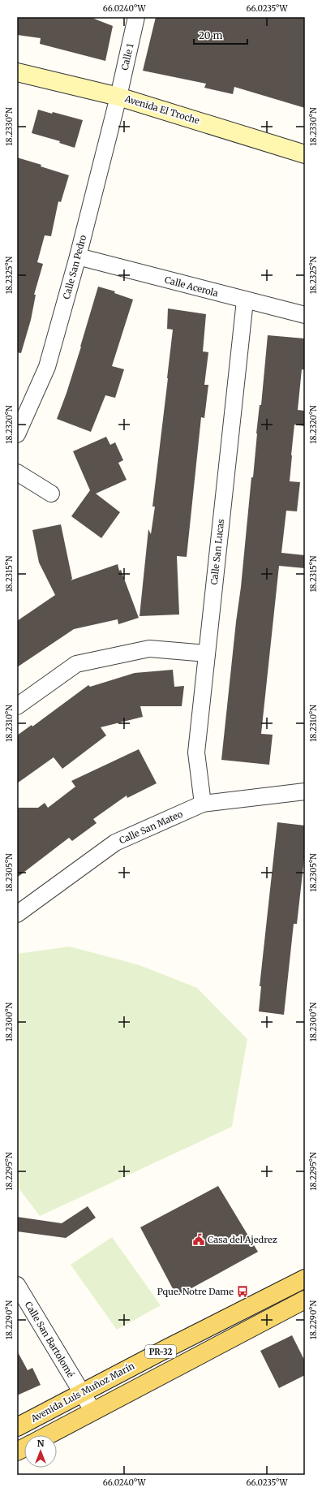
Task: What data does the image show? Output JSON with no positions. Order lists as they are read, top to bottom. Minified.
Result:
{"streets":{"main road":["PR-32","Avenida Luis Muñoz Marín"],"street":["Calle 1","Avenida El Troche","Calle San Pedro","Calle Acerola","Calle San Lucas","Calle San Mateo","Calle San Bartolomé"]},"crossings":[["Calle 1","Avenida El Troche"],["Calle 1","Calle San Pedro"],["Avenida El Troche","Calle San Pedro"],["Calle San Pedro","Calle Acerola"],["Calle Acerola","Calle San Lucas"],["Calle San Lucas","Calle San Mateo"],["Calle San Bartolomé","PR-32"],["Calle San Bartolomé","Avenida Luis Muñoz Marín"]],"places":{"public building":["Casa del Ajedrez"],"bus stop":["Pque. Notre Dame"]},"scale_bar":"20 m","north":"top","coordinates":["66.0240°W","66.0235°W","18.2330°N","18.2325°N","18.2320°N","18.2315°N","18.2310°N","18.2305°N","18.2300°N","18.2295°N","18.2290°N"]}
